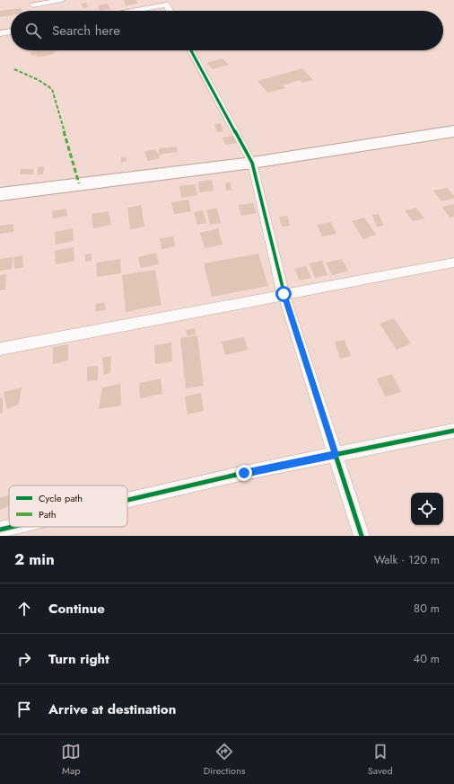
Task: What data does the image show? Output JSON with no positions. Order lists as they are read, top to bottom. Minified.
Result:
{"legend":["Cycle path","Path"],"page":{"search":"Search here","heading":["2 min","Walk · 120 m"],"list":[["Continue","80 m"],["Turn right","40 m"],"Arrive at destination"],"nav":["Map","Directions","Saved"]}}
